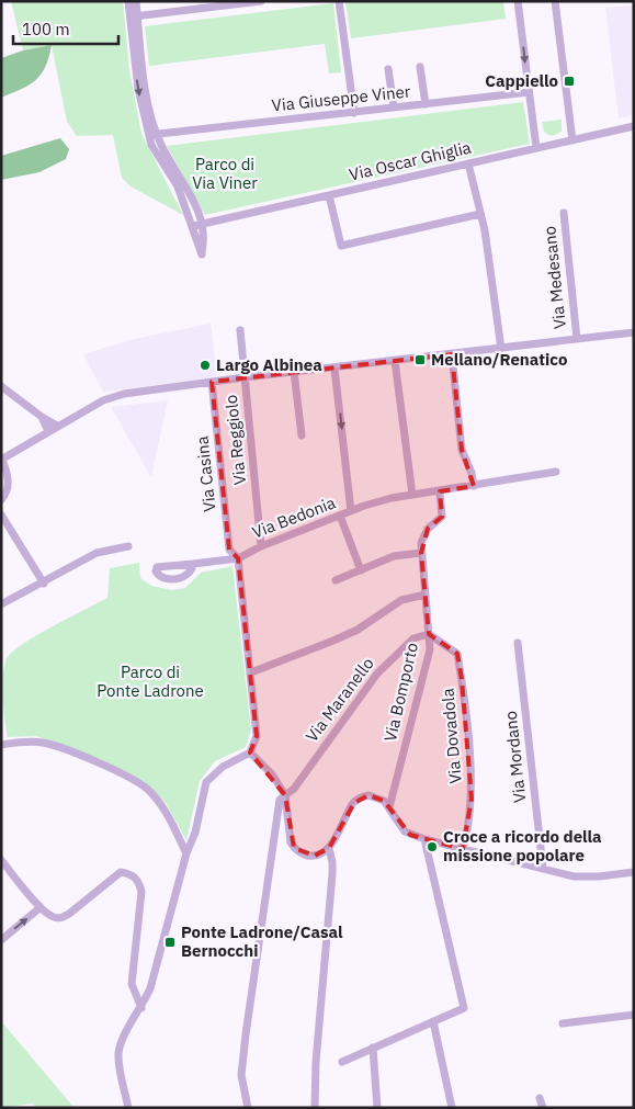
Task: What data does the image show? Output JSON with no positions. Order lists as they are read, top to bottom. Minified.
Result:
{"streets":{"street":["Via Giuseppe Viner","Via Oscar Ghiglia","Via Medesano","Via Reggiolo","Via Casina","Via Bedonia","Via Bomporto","Via Maranello","Via Dovadola","Via Mordano"]},"crossings":[["Via Giuseppe Viner","Via Oscar Ghiglia"],["Via Reggiolo","Via Bedonia"],["Via Casina","Via Bedonia"],["Via Bedonia","Via Bomporto"],["Via Bomporto","Via Maranello"],["Via Bomporto","Via Dovadola"],["Via Maranello","Via Dovadola"]],"parks":["Parco di Via Viner","Parco di Ponte Ladrone"],"places":{"transit":["Cappiello","Mellano/Renatico","Ponte Ladrone/Casal Bernocchi"],"other":["Largo Albinea","Croce a ricordo della missione popolare"]},"scale_bar":"100 m"}
